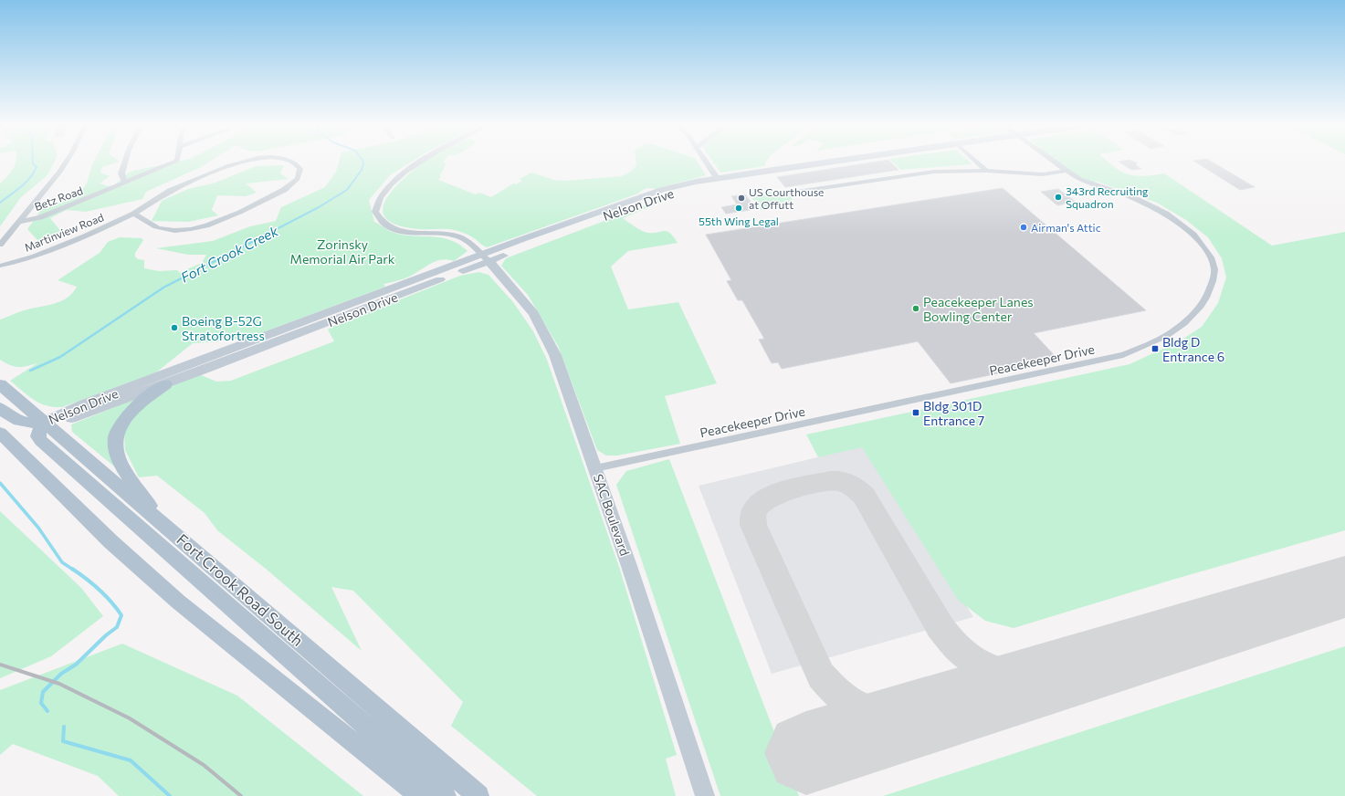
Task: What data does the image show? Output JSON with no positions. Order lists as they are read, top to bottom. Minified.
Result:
{"streets":{"main road":["Fort Crook Road South"],"street":["Betz Road","Nelson Drive","Martinview Road","Peacekeeper Drive","SAC Boulevard"]},"crossings":[["Nelson Drive","SAC Boulevard"],["Nelson Drive","Fort Crook Road South"],["Peacekeeper Drive","SAC Boulevard"]],"water":["Fort Crook Creek"],"parks":["Zorinsky Memorial Air Park"],"places":{"other":["343rd Recruiting Squadron","US Courthouse at Offutt","55th Wing Legal","Airman's Attic","Peacekeeper Lanes Bowling Center","Boeing B-52G Stratofortress"],"transit":["Bldg D Entrance 6","Bldg 301D Entrance 7"]}}
